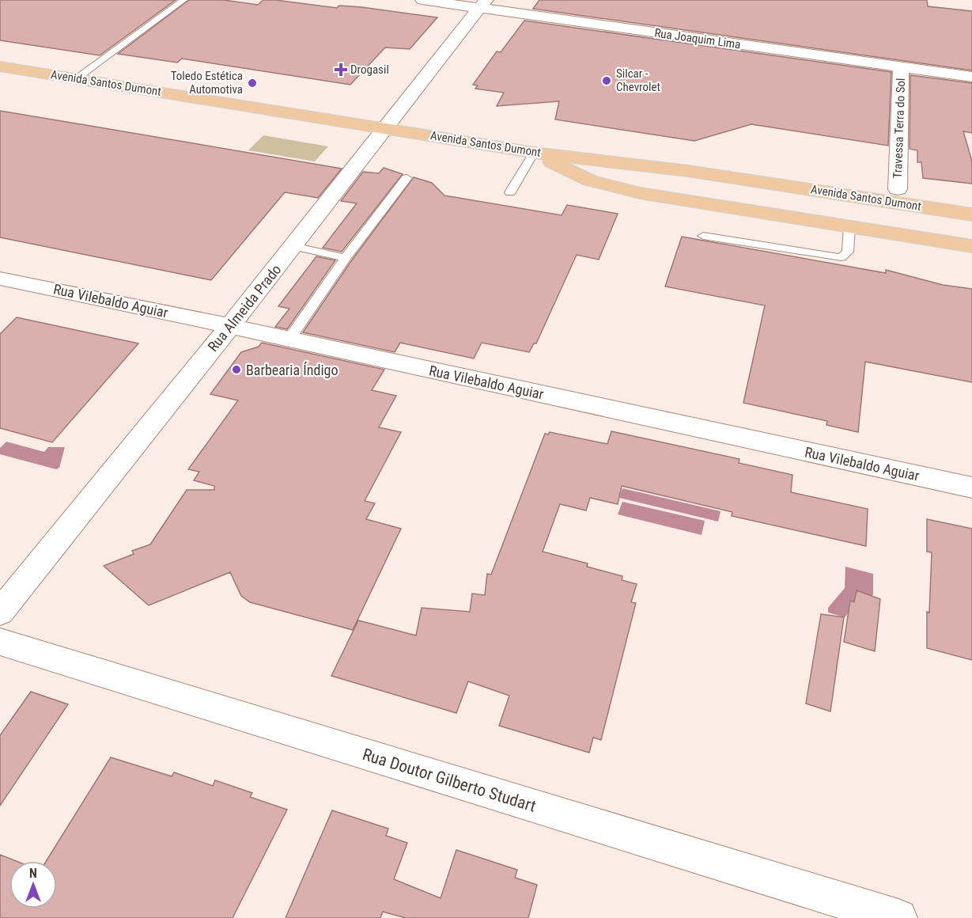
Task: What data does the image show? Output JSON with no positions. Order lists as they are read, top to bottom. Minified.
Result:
{"streets":{"main road":["Avenida Santos Dumont"],"street":["Rua Joaquim Lima","Travessa Terra do Sol","Rua Vilebaldo Aguiar","Rua Almeida Prado","Rua Doutor Gilberto Studart"]},"crossings":[["Rua Joaquim Lima","Travessa Terra do Sol"],["Rua Joaquim Lima","Rua Almeida Prado"],["Avenida Santos Dumont","Rua Almeida Prado"],["Rua Vilebaldo Aguiar","Rua Almeida Prado"]],"places":{"health":["Drogasil"],"other":["Silcar - Chevrolet","Toledo Estética Automotiva","Barbearia Índigo"]},"north":"top"}
